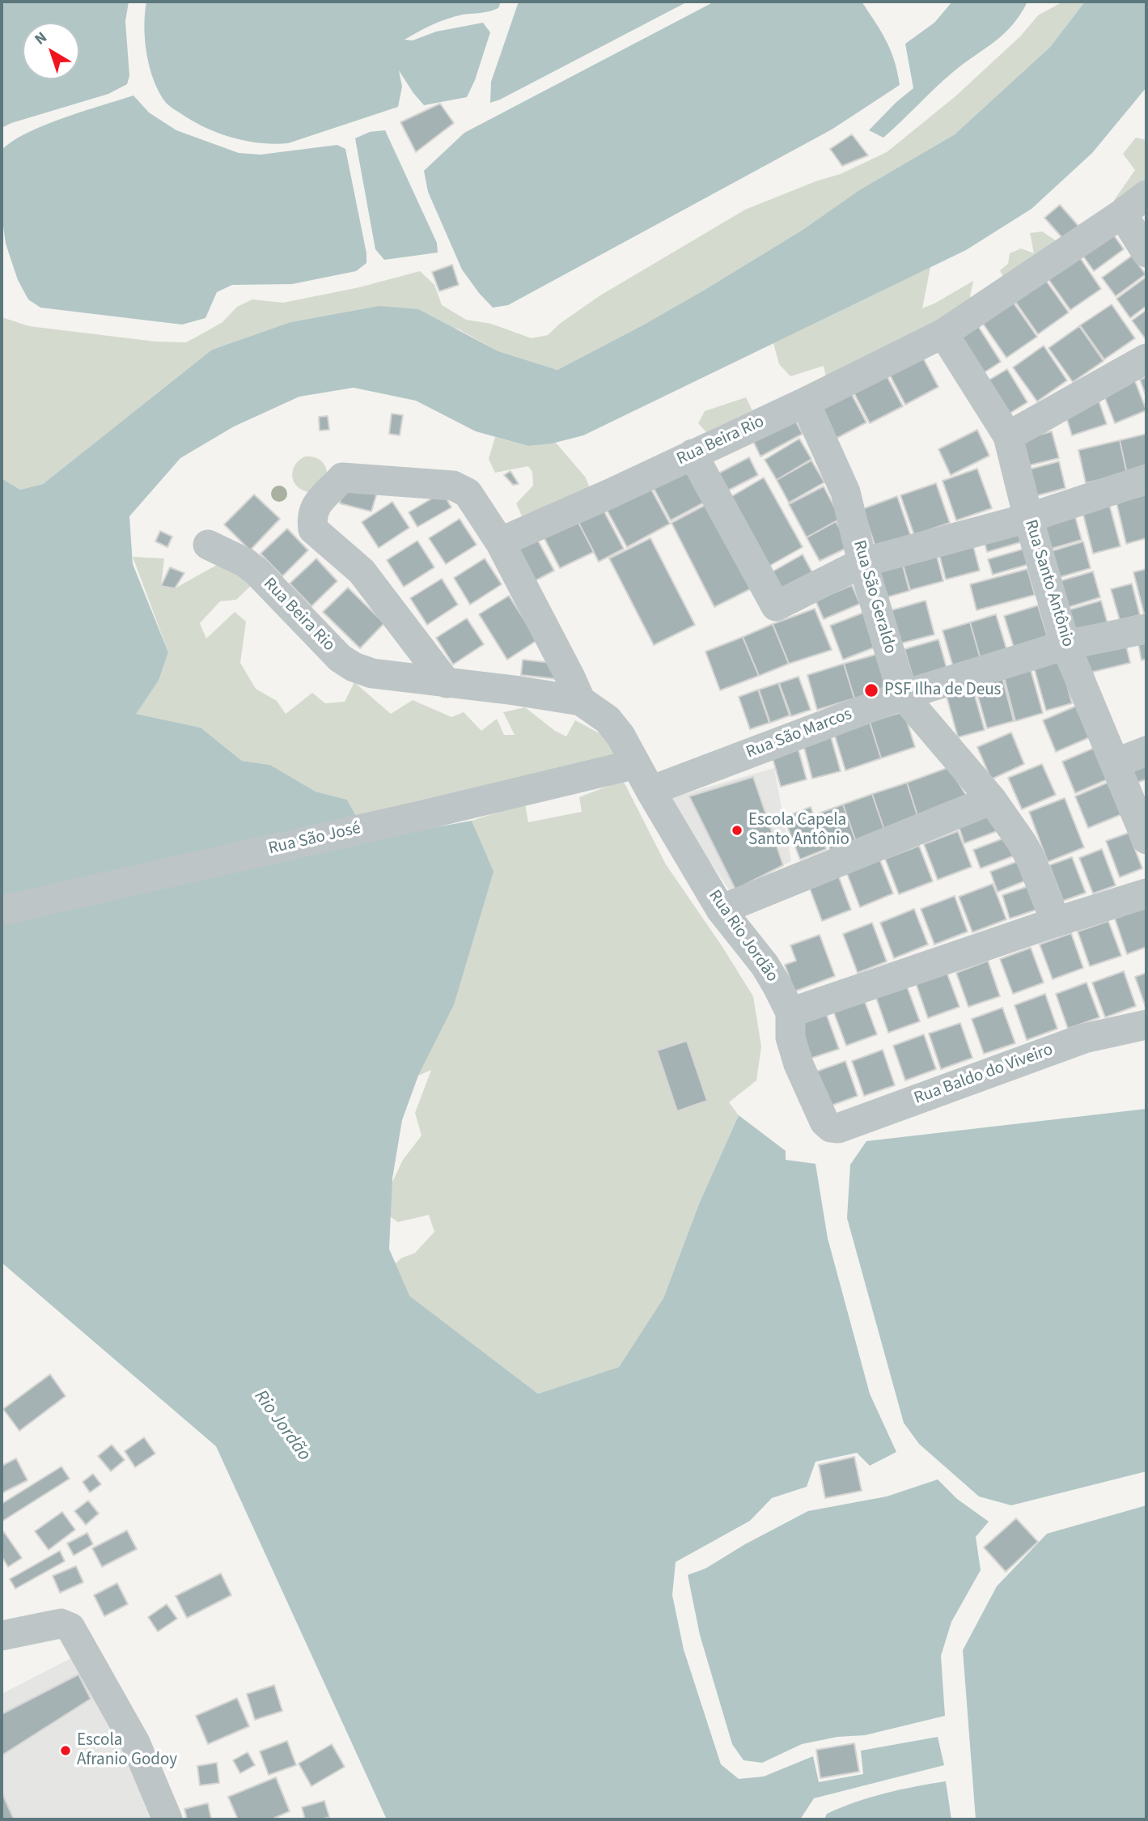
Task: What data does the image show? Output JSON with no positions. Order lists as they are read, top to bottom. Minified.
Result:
{"streets":{"street":["Rua Beira Rio","Rua Santo Antônio","Rua São Geraldo","Rua São Marcos","Rua São José","Rua Rio Jordão","Rua Baldo do Viveiro"]},"crossings":[["Rua Beira Rio","Rua Santo Antônio"],["Rua Beira Rio","Rua São Geraldo"],["Rua Beira Rio","Rua São Marcos"],["Rua Beira Rio","Rua São José"],["Rua Beira Rio","Rua Rio Jordão"],["Rua Santo Antônio","Rua São Marcos"],["Rua São Geraldo","Rua São Marcos"],["Rua São Marcos","Rua Rio Jordão"],["Rua Rio Jordão","Rua Baldo do Viveiro"]],"water":["Rio Jordão"],"places":["PSF Ilha de Deus","Escola Capela Santo Antônio","Escola Afranio Godoy"],"north":"top left"}
